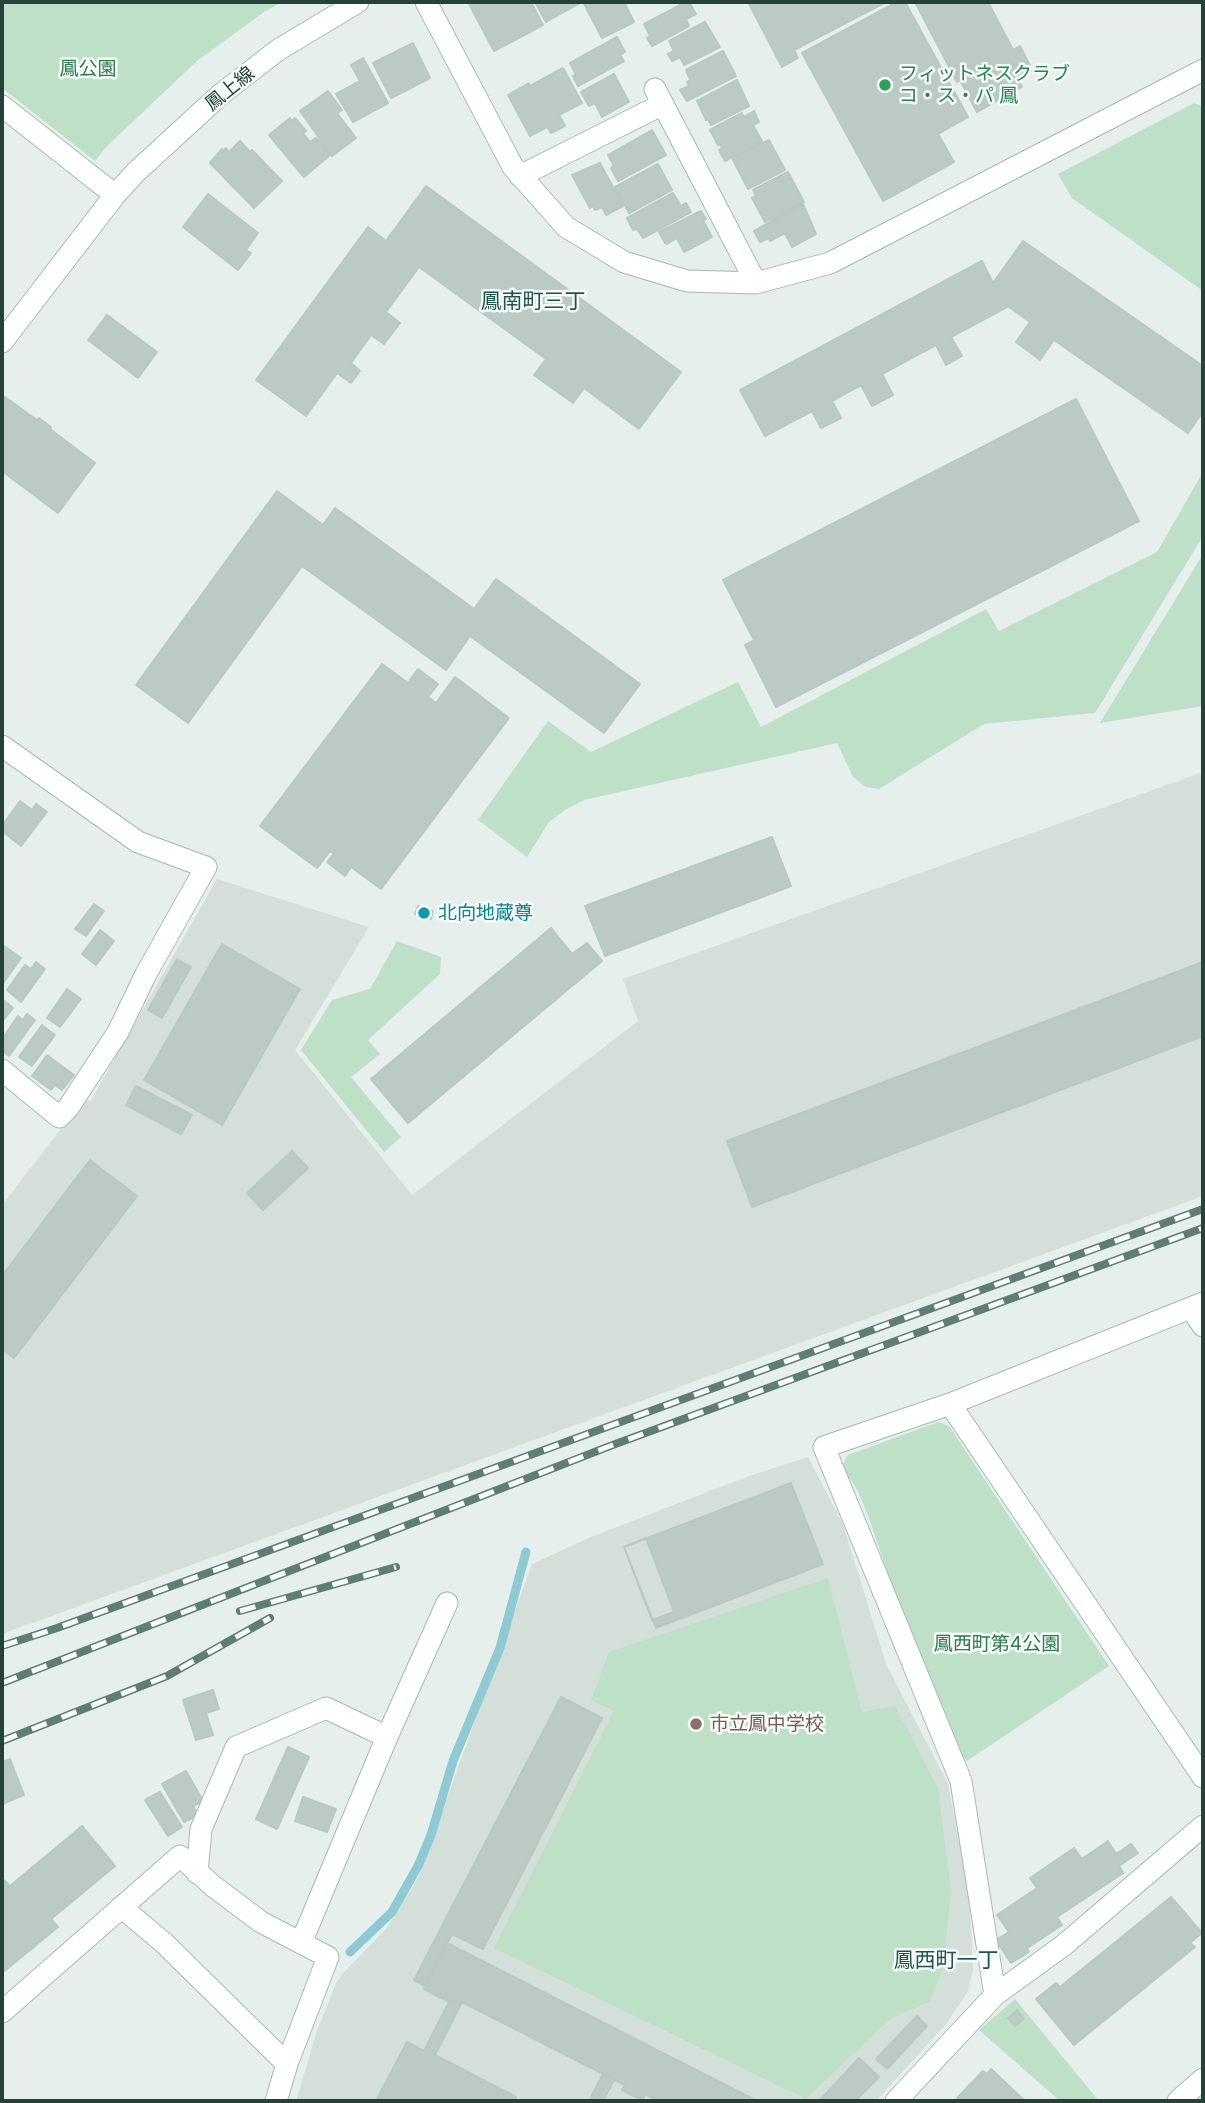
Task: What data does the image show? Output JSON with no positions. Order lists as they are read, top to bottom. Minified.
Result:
{"streets":{"street":["鳳上線"]},"districts":["鳳南町三丁","鳳西町一丁"],"parks":["鳳公園","鳳西町第4公園"],"places":["フィットネスクラブ コ・ス・パ 鳳","北向地蔵尊","市立鳳中学校"]}
